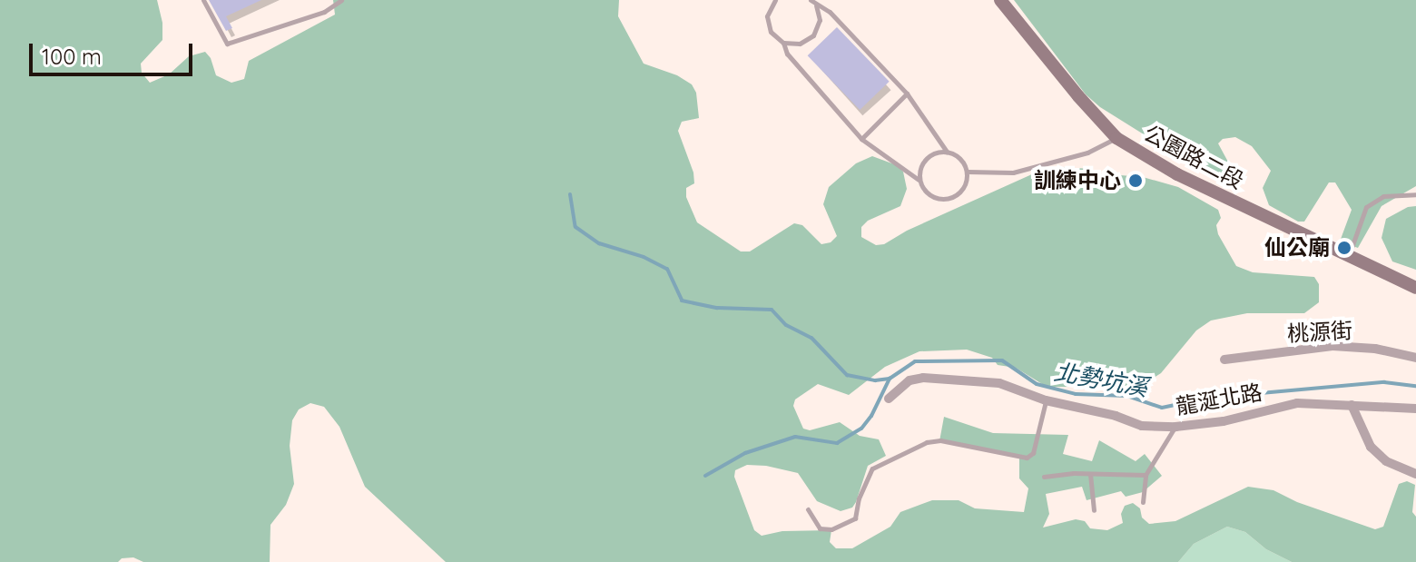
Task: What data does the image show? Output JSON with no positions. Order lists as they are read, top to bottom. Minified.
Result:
{"streets":{"main road":["公園路二段"],"street":["桃源街","龍涎北路"]},"water":["北勢坑溪"],"places":["訓練中心","仙公廟"],"scale_bar":"100 m"}
